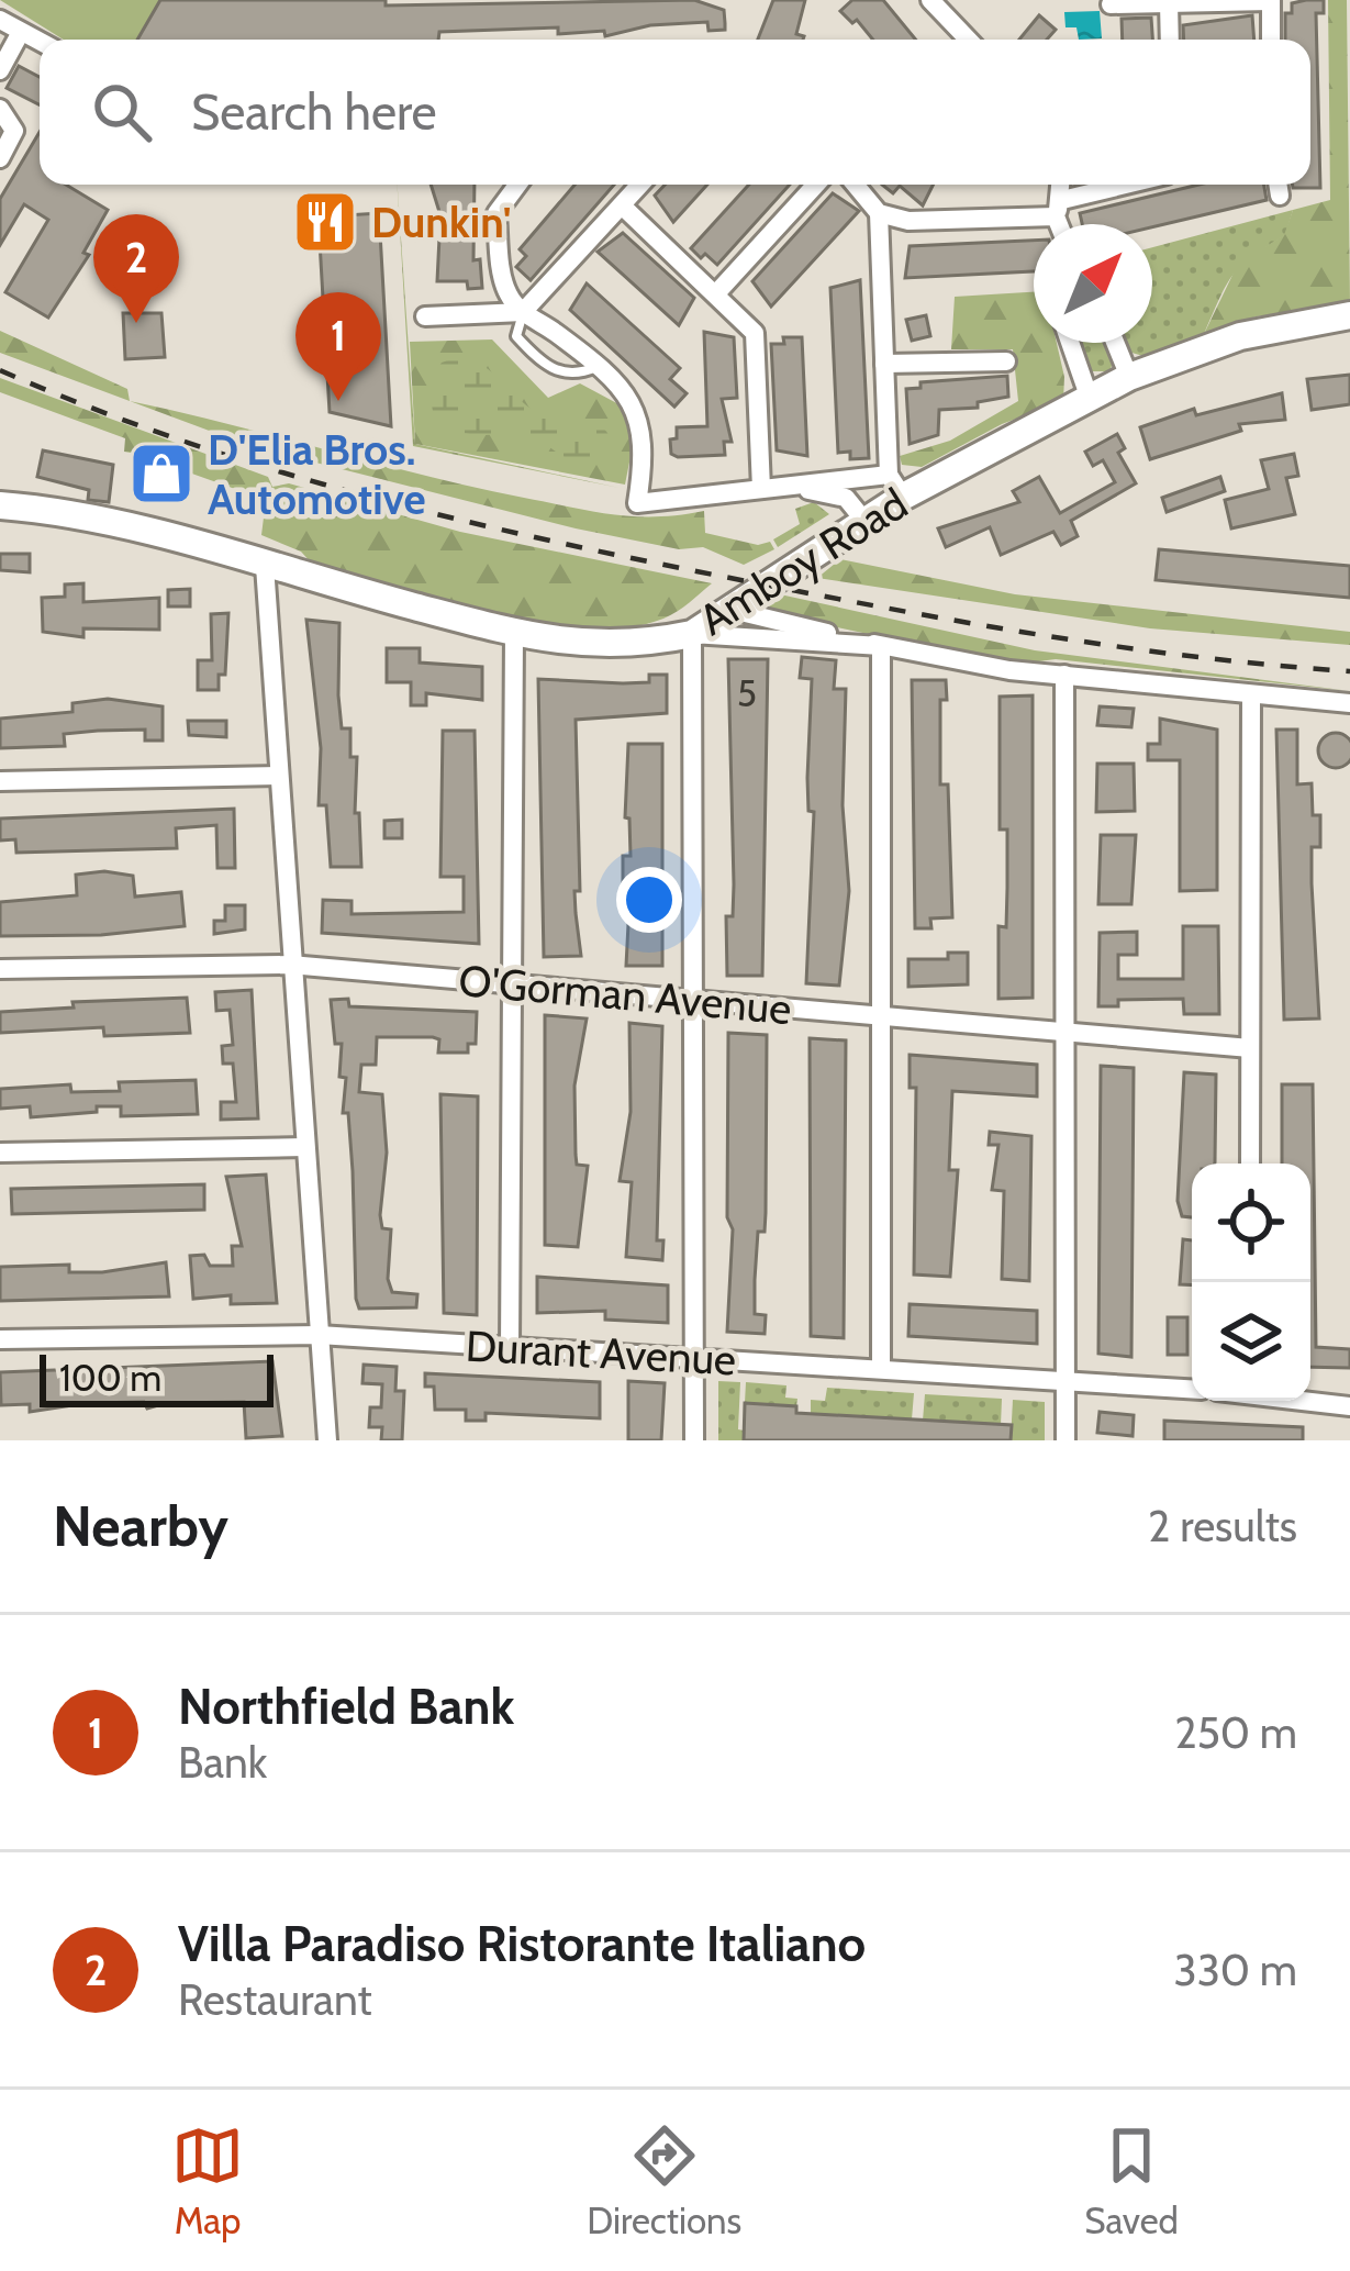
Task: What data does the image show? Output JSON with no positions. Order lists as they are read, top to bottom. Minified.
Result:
{"streets":{"main road":["Amboy Road"],"street":["O'Gorman Avenue","Durant Avenue"]},"places":{"restaurant":["Dunkin'"],"shop":["D'Elia Bros. Automotive"]},"house_numbers":["5"],"scale_bar":"100 m","north":"top right","page":{"search":"Search here","pins":["2","1"],"scale":"100 m","heading":["Nearby","2 results"],"list":[{"mark":"1","name":"Northfield Bank","note":"Bank","value":"250 m"},{"mark":"2","name":"Villa Paradiso Ristorante Italiano","note":"Restaurant","value":"330 m"}],"nav":["Map","Directions","Saved"]}}
